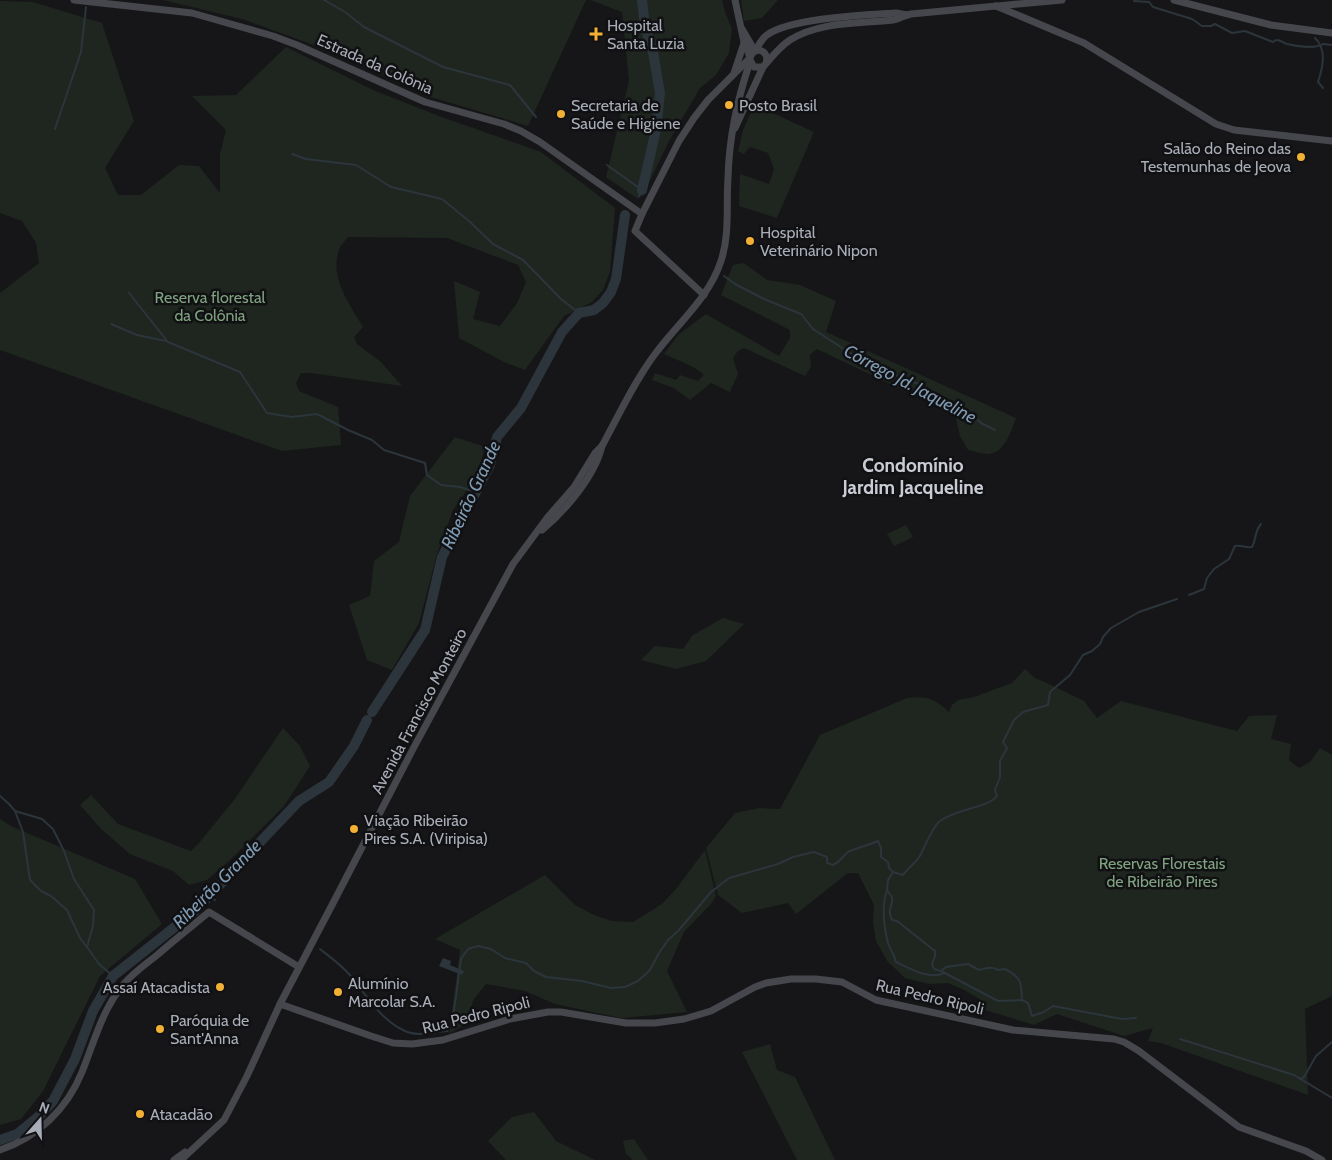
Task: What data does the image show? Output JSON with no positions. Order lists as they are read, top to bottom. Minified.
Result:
{"streets":{"street":["Estrada da Colônia","Avenida Francisco Monteiro","Rua Pedro Ripoli"]},"crossings":[["Avenida Francisco Monteiro","Rua Pedro Ripoli"]],"districts":["Condomínio Jardim Jacqueline"],"water":["Córrego Jd. Jaqueline","Ribeirão Grande"],"parks":["Reserva florestal da Colônia","Reservas Florestais de Ribeirão Pires"],"places":{"health":["Hospital Santa Luzia"],"other":["Posto Brasil","Secretaria de Saúde e Higiene","Salão do Reino das Testemunhas de Jeova","Hospital Veterinário Nipon","Viação Ribeirão Pires S.A. (Viripisa)","Assaí Atacadista","Alumínio Marcolar S.A.","Paróquia de Sant'Anna","Atacadão"]},"north":"top"}
